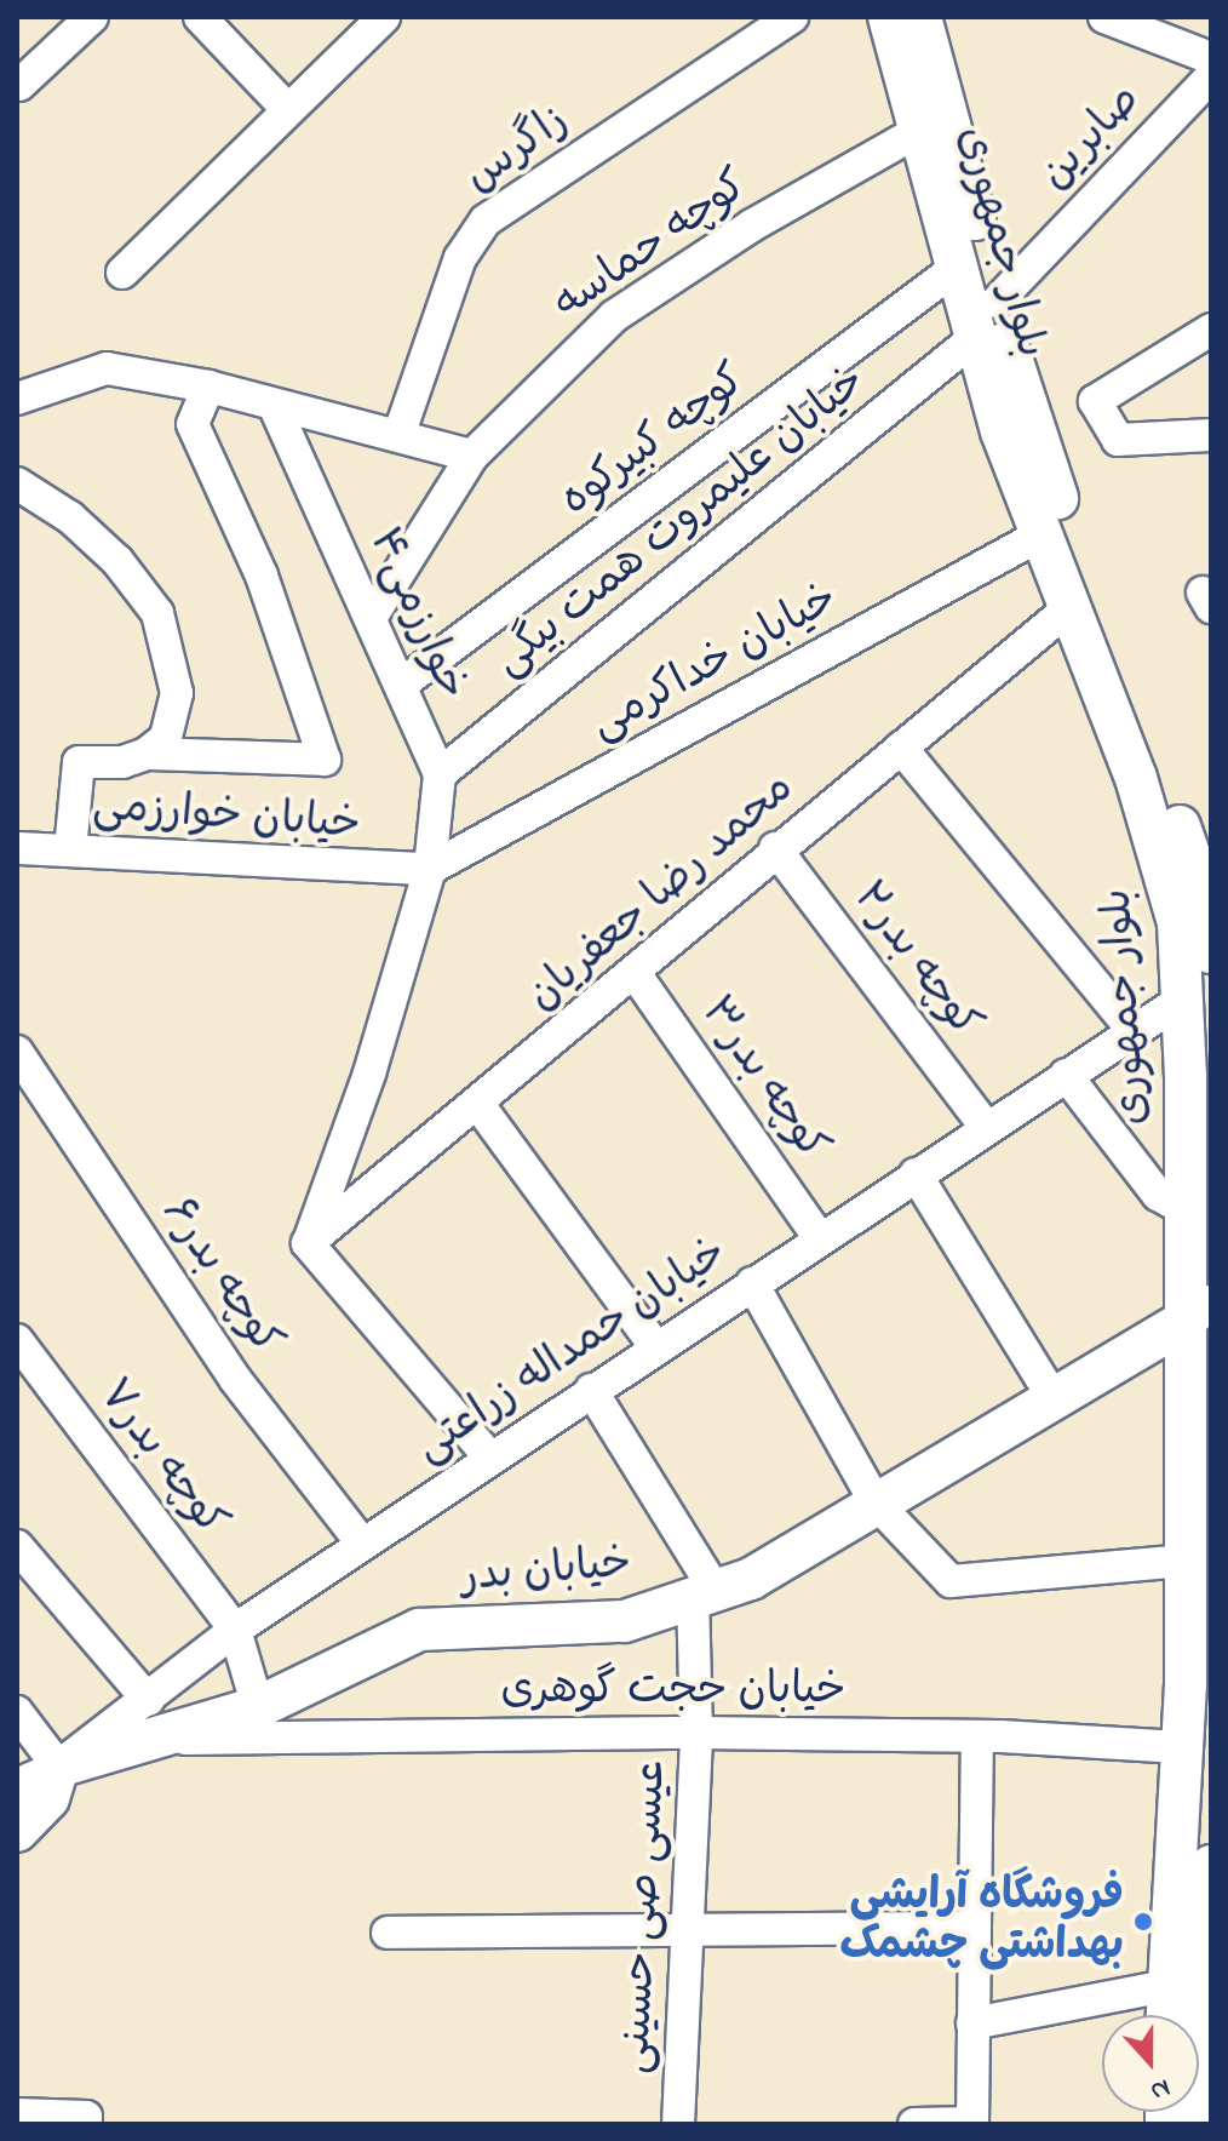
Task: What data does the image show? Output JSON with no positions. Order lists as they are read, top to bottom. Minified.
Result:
{"streets":{"street":["صابرین","زاگرس","بلوار جمهوری","کوچه حماسه","کوچه کبیرکوه","خیابان علیمروت همت بیگی","خوارزمی۴","خیابان خداکرمی","خیابان خوارزمی","محمد رضا جعفریان","کوچه بدر۲","کوچه بدر۳","کوچه بدر۶","خیابان حمداله زراعتی","کوچه بدر۷","خیابان بدر","خیابان حجت گوهری","عیسی صی حسینی"]},"crossings":[["صابرین","بلوار جمهوری"],["صابرین","خیابان علیمروت همت بیگی"],["بلوار جمهوری","کوچه حماسه"],["بلوار جمهوری","کوچه کبیرکوه"],["بلوار جمهوری","خیابان علیمروت همت بیگی"],["بلوار جمهوری","خیابان خداکرمی"],["بلوار جمهوری","محمد رضا جعفریان"],["بلوار جمهوری","خیابان حمداله زراعتی"],["بلوار جمهوری","خیابان بدر"],["بلوار جمهوری","خیابان حجت گوهری"],["کوچه حماسه","خوارزمی۴"],["کوچه کبیرکوه","خوارزمی۴"],["خیابان علیمروت همت بیگی","خوارزمی۴"],["خوارزمی۴","خیابان خداکرمی"],["خوارزمی۴","خیابان خوارزمی"],["خوارزمی۴","محمد رضا جعفریان"],["خیابان خداکرمی","خیابان خوارزمی"],["محمد رضا جعفریان","کوچه بدر۲"],["محمد رضا جعفریان","کوچه بدر۳"],["کوچه بدر۲","خیابان حمداله زراعتی"],["کوچه بدر۳","خیابان حمداله زراعتی"],["کوچه بدر۶","خیابان حمداله زراعتی"],["خیابان حمداله زراعتی","کوچه بدر۷"],["خیابان حمداله زراعتی","خیابان بدر"],["خیابان بدر","خیابان حجت گوهری"],["خیابان بدر","عیسی صی حسینی"],["خیابان حجت گوهری","عیسی صی حسینی"]],"places":["فروشگاه آرایشی بهداشتی چشمک"],"north":"bottom"}
